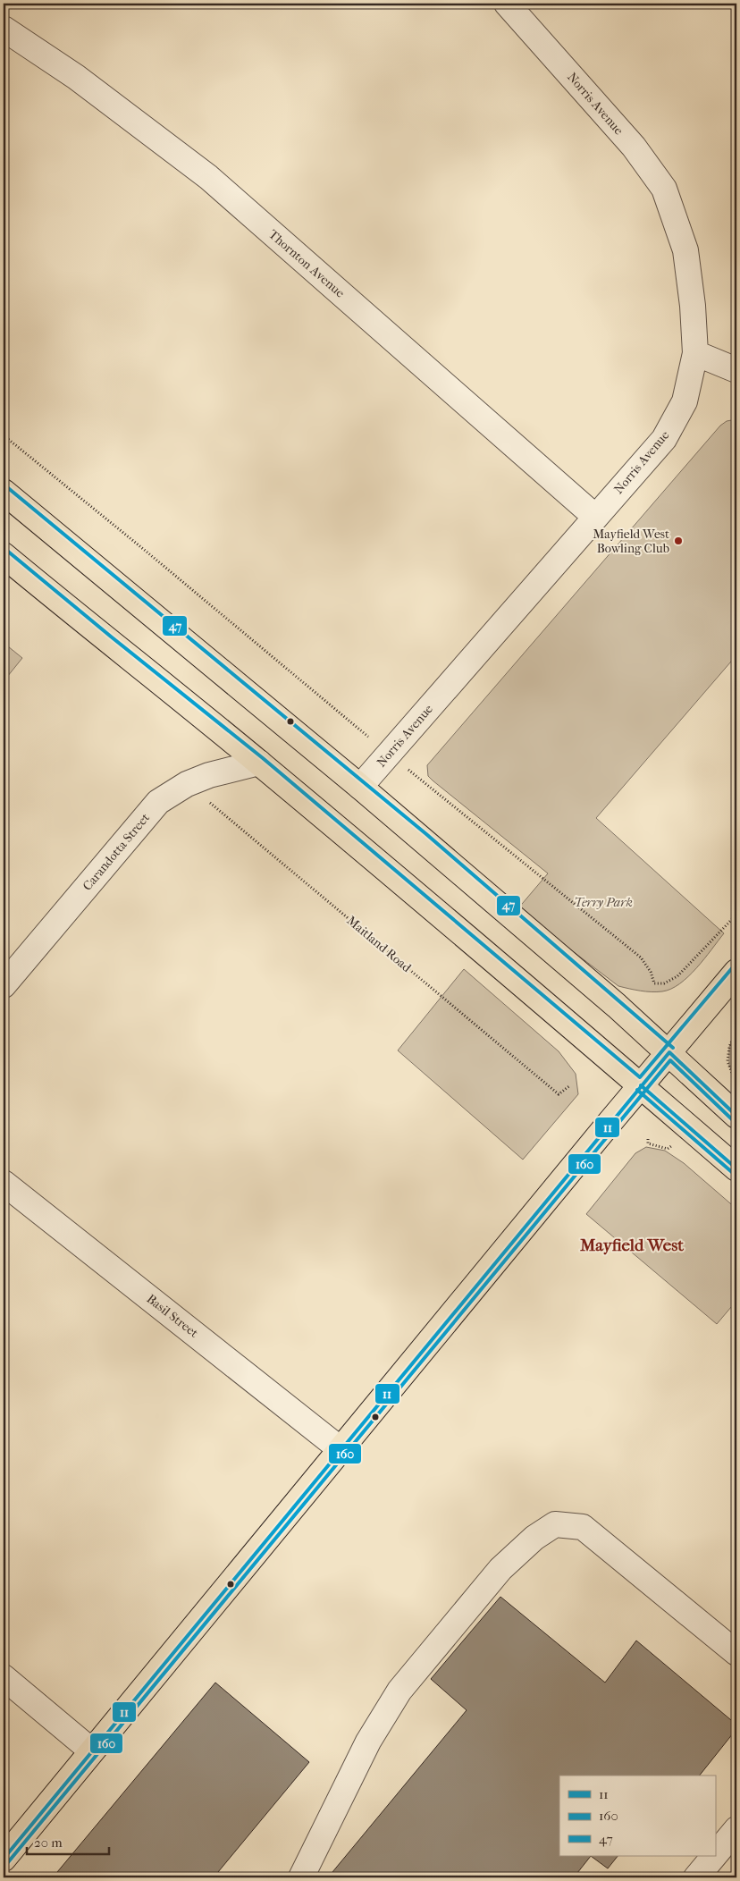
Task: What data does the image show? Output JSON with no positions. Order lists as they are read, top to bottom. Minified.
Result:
{"streets":{"street":["Norris Avenue","Thornton Avenue","Carandotta Street","Basil Street"],"path":["Maitland Road"]},"crossings":[["Norris Avenue","Thornton Avenue"],["Carandotta Street","Maitland Road"]],"districts":["Mayfield West"],"parks":["Terry Park"],"places":["Mayfield West Bowling Club"],"lines":["transit line 47","transit line 11","transit line 160"],"legend":["11","160","47"],"scale_bar":"20 m"}
